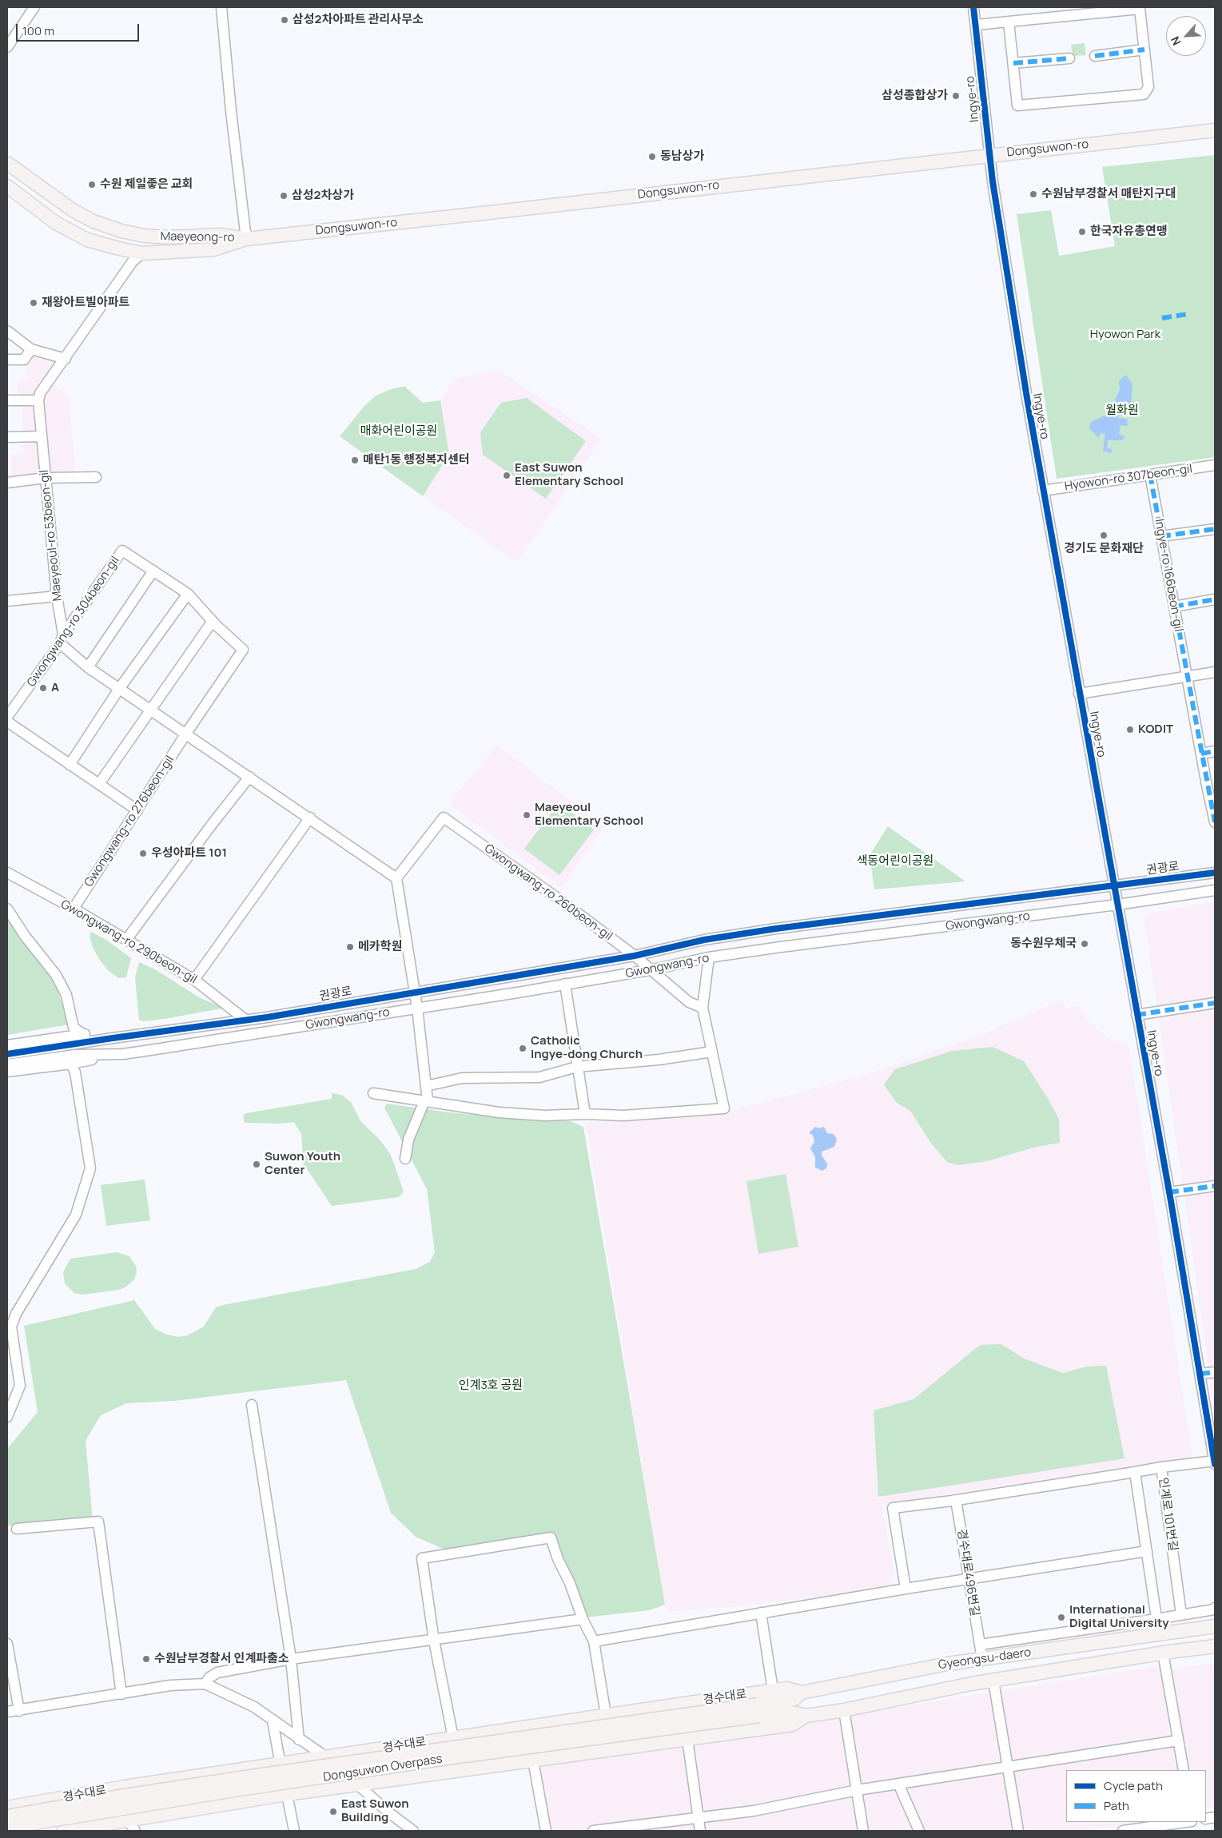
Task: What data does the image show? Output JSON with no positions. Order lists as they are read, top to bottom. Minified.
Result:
{"streets":{"main road":["Dongsuwon-ro","Maeyeong-ro","Gyeongsu-daero","경수대로","Dongsuwon Overpass"],"street":["Ingye-ro","Hyowon-ro 307beon-gil","Maeyeoul-ro 53beon-gil","Ingye-ro 166beon-gil","Gwongwang-ro 304beon-gil","Gwongwang-ro 276beon-gil","권광로","Gwongwang-ro 260beon-gil","Gwongwang-ro","Gwongwang-ro 290beon-gil","인계로 101번길","경수대로496번길"]},"crossings":[["Ingye-ro","Dongsuwon-ro"],["Ingye-ro","Hyowon-ro 307beon-gil"],["Ingye-ro","권광로"],["Ingye-ro","Gwongwang-ro"],["Ingye-ro","인계로 101번길"],["Dongsuwon-ro","Maeyeong-ro"],["Hyowon-ro 307beon-gil","Ingye-ro 166beon-gil"],["Maeyeoul-ro 53beon-gil","Gwongwang-ro 304beon-gil"],["Gwongwang-ro 304beon-gil","Gwongwang-ro 276beon-gil"],["Gwongwang-ro 276beon-gil","Gwongwang-ro 290beon-gil"],["권광로","Gwongwang-ro 260beon-gil"],["권광로","Gwongwang-ro"],["권광로","Gwongwang-ro 290beon-gil"],["Gwongwang-ro 260beon-gil","Gwongwang-ro"],["경수대로496번길","Gyeongsu-daero"],["Gyeongsu-daero","경수대로"],["Gyeongsu-daero","Dongsuwon Overpass"]],"parks":["Hyowon Park","월화원","매화어린이공원","색동어린이공원","인계3호 공원"],"places":["삼성2차아파트 관리사무소","삼성종합상가","동남상가","수원 제일좋은 교회","수원남부경찰서 매탄지구대","삼성2차상가","한국자유총연맹","재왕아트빌아파트","매탄1동 행정복지센터","East Suwon Elementary School","경기도 문화재단","A","KODIT","Maeyeoul Elementary School","우성아파트 101","동수원우체국","메카학원","Catholic Ingye-dong Church","Suwon Youth Center","International Digital University","수원남부경찰서 인계파출소","East Suwon Building"],"legend":["Cycle path","Path"],"scale_bar":"100 m","north":"bottom left"}
